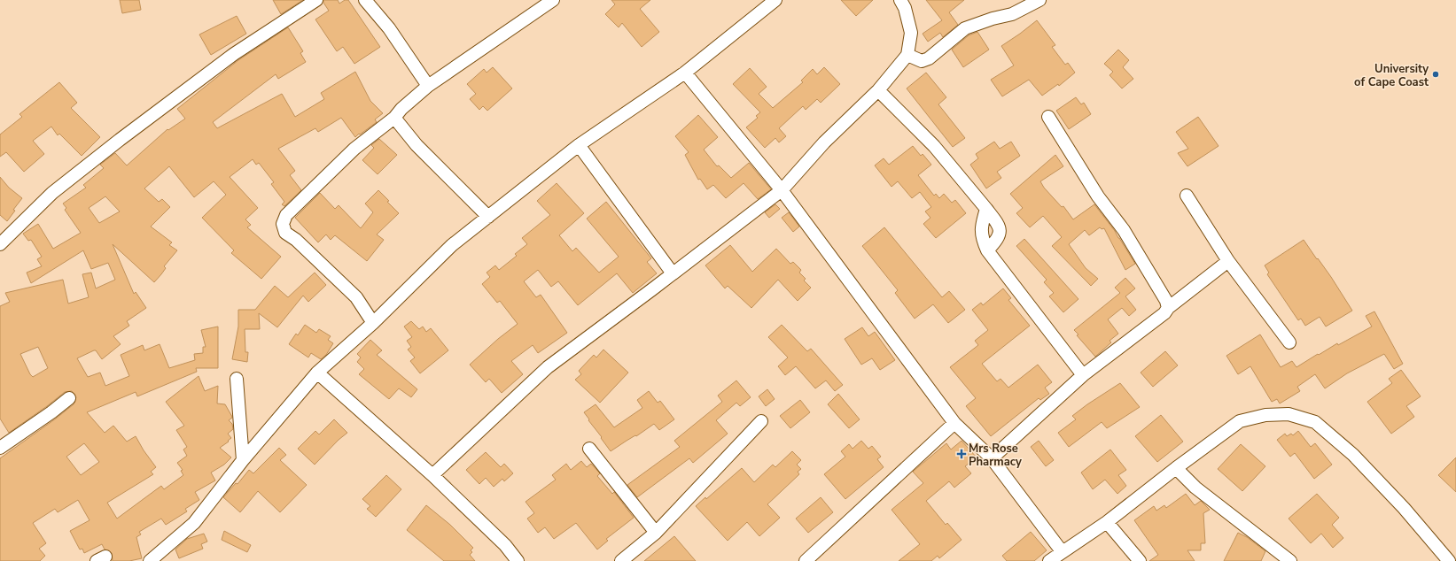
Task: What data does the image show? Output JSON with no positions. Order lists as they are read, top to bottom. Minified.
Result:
{"places":{"other":["University of Cape Coast"],"health":["Mrs Rose Pharmacy"]}}
